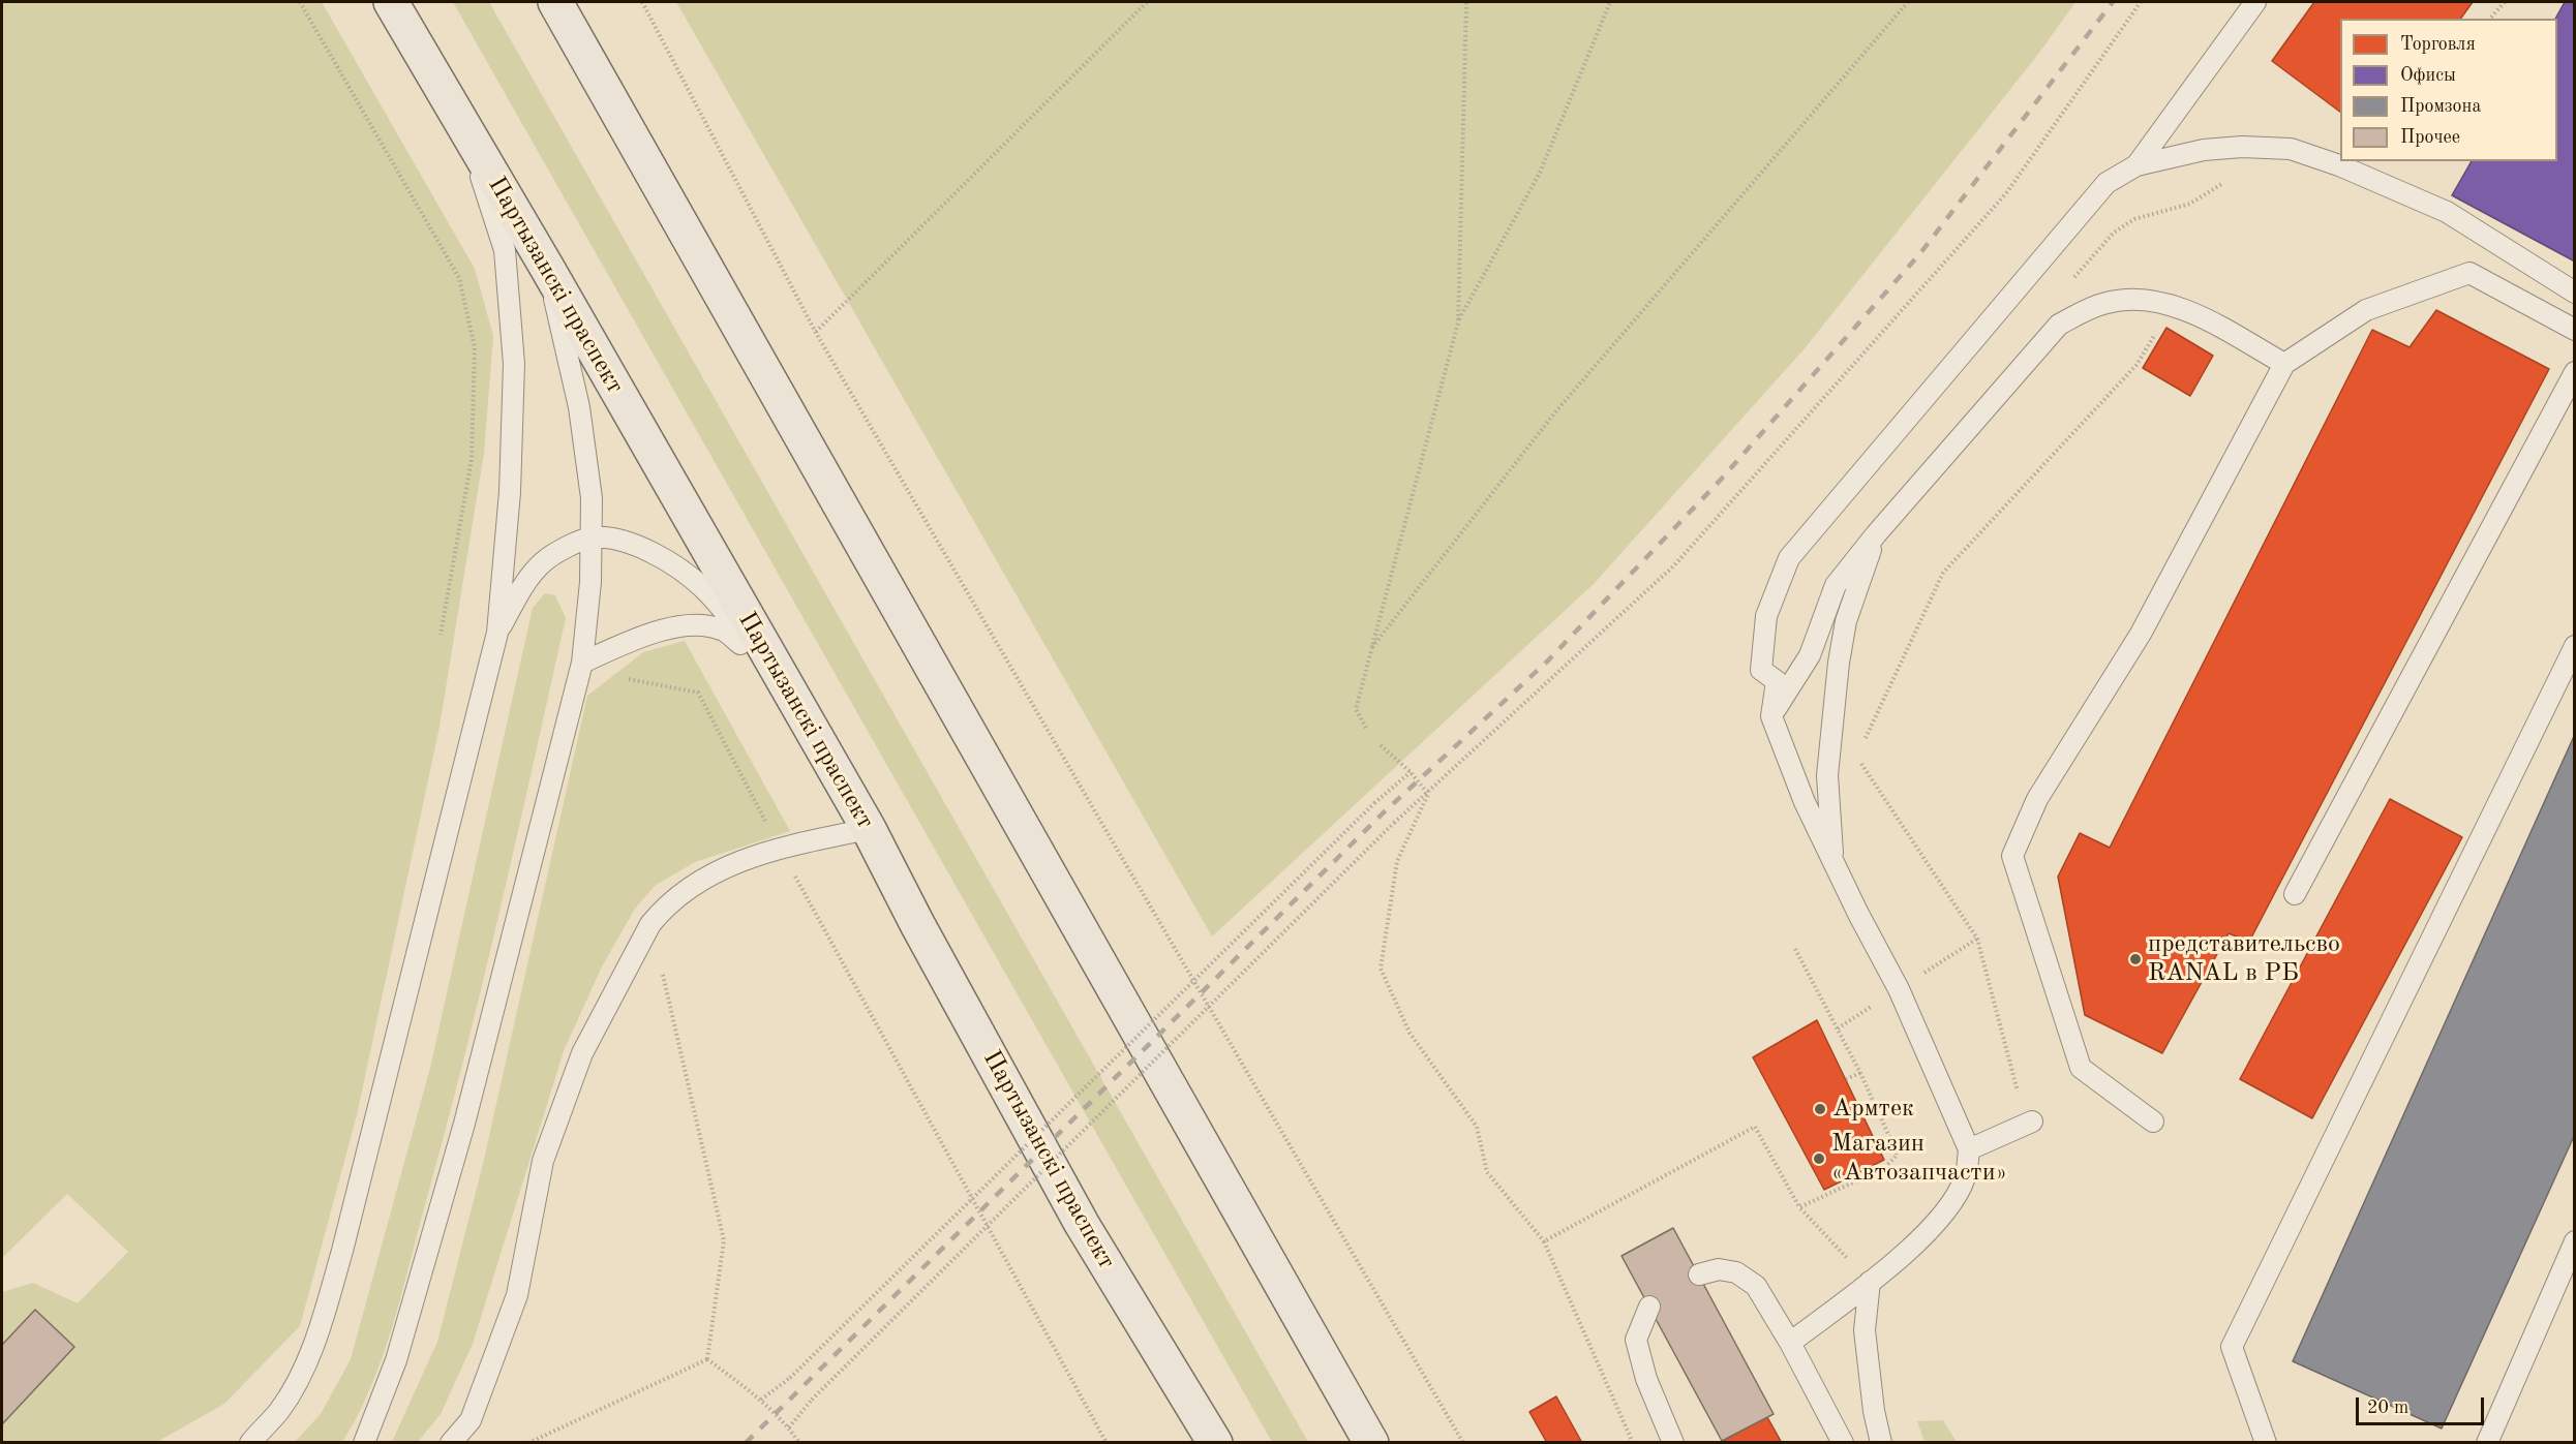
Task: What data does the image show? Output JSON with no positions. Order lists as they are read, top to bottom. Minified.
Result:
{"streets":{"highway":["Партызанскі праспект"]},"places":["представительсво RANAL в РБ","Армтек","Магазин «Автозапчасти»"],"legend":["Торговля","Офисы","Промзона","Прочее"],"scale_bar":"20 m"}
